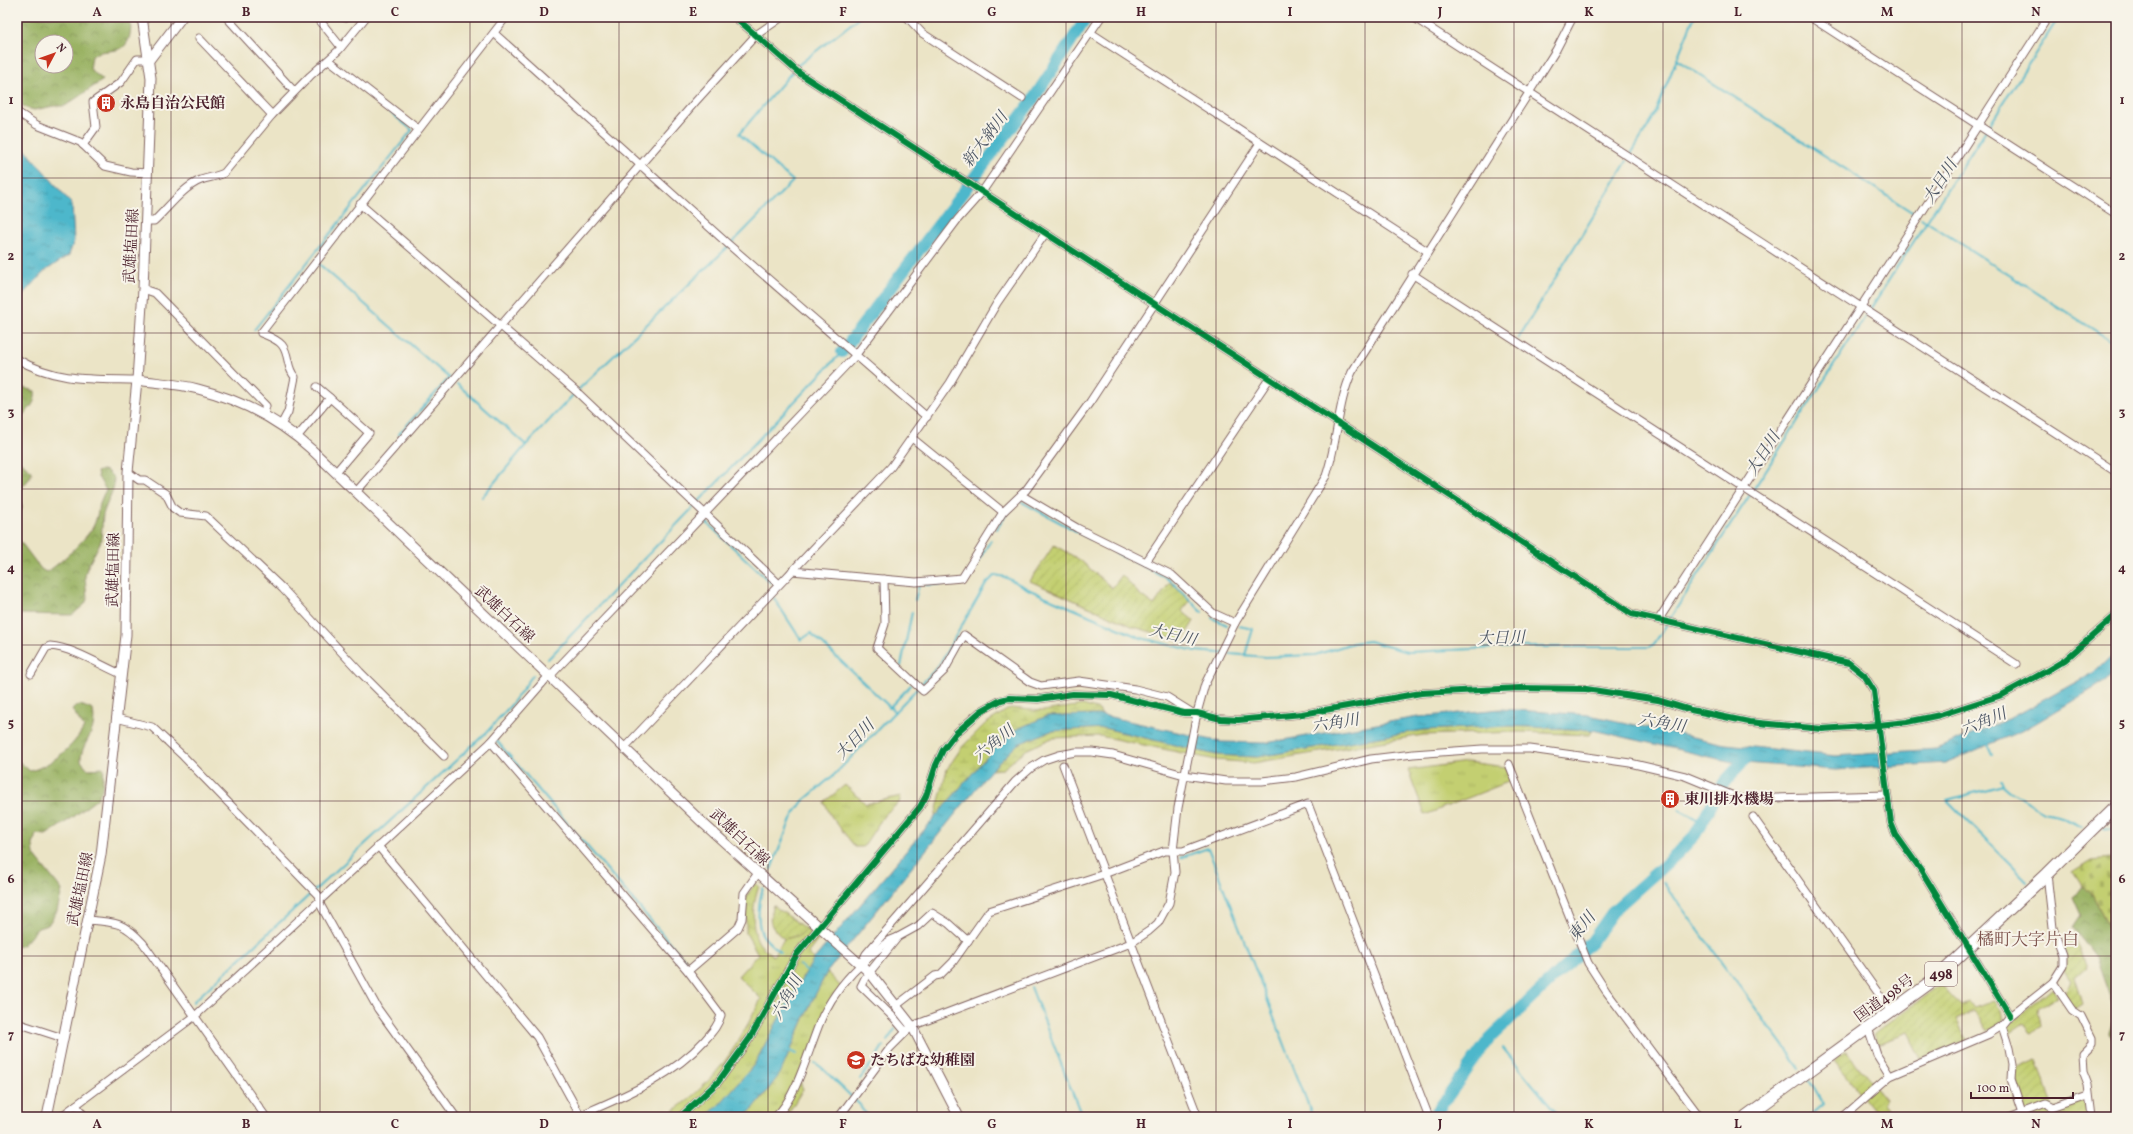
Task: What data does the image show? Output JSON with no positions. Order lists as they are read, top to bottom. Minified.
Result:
{"streets":{"highway":["498","国道498号"],"main road":["武雄塩田線","武雄白石線"]},"crossings":[["武雄塩田線","武雄白石線"]],"districts":["橘町大字片白"],"water":["新大納川","大日川","六角川","東川"],"places":{"building":["永島自治公民館","東川排水機場"],"school or university":["たちばな幼稚園"]},"scale_bar":"100 m","north":"top right","grid":{"columns":["A","B","C","D","E","F","G","H","I","J","K","L","M","N"],"rows":["1","2","3","4","5","6","7"]}}
